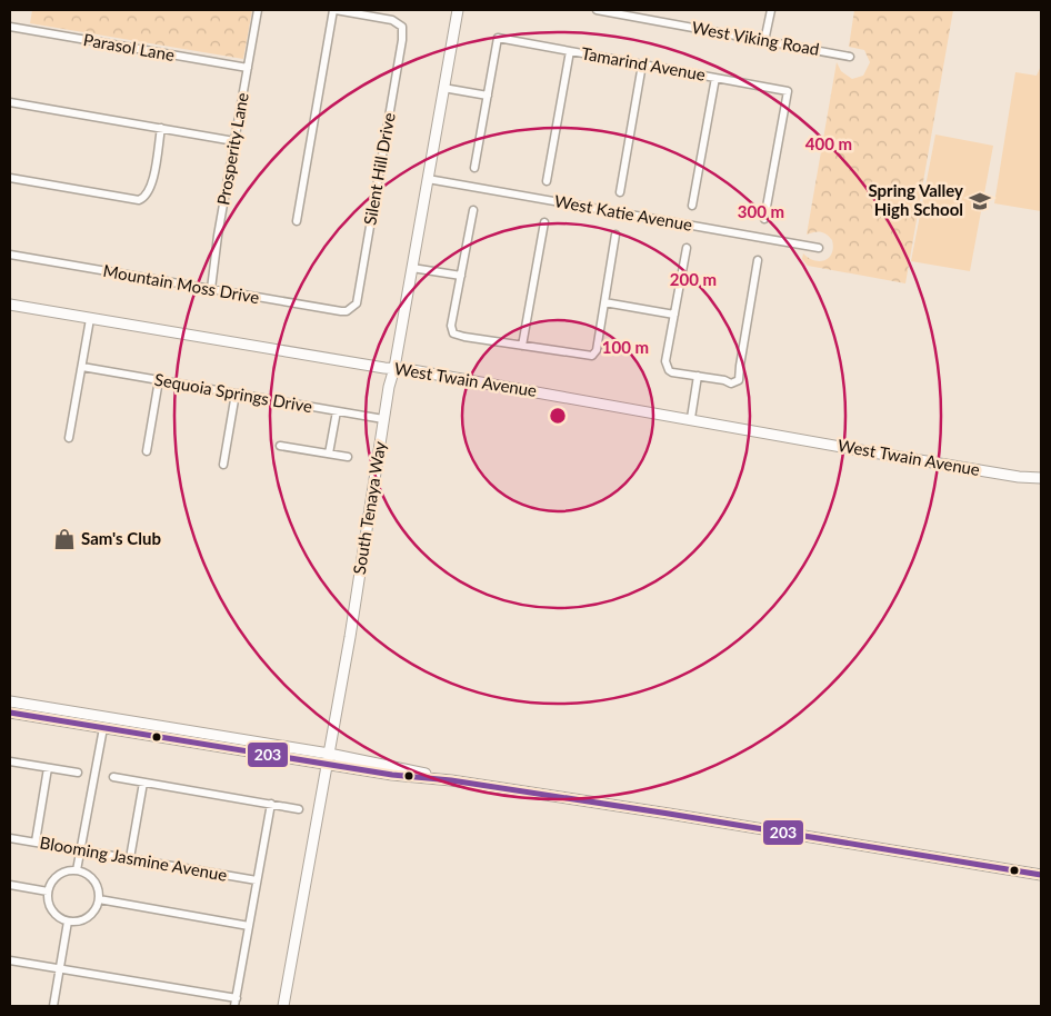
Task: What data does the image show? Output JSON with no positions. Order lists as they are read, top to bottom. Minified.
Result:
{"streets":{"street":["West Viking Road","Parasol Lane","Tamarind Avenue","Prosperity Lane","Silent Hill Drive","West Katie Avenue","Mountain Moss Drive","West Twain Avenue","Sequoia Springs Drive","South Tenaya Way","Blooming Jasmine Avenue"]},"crossings":[["Parasol Lane","Prosperity Lane"],["Prosperity Lane","Mountain Moss Drive"],["Silent Hill Drive","Mountain Moss Drive"],["West Katie Avenue","South Tenaya Way"],["West Twain Avenue","South Tenaya Way"],["Sequoia Springs Drive","South Tenaya Way"]],"places":{"school or university":["Spring Valley High School"],"shop":["Sam's Club"]},"lines":["transit line 203"],"rings":["400 m","300 m","200 m","100 m"]}
